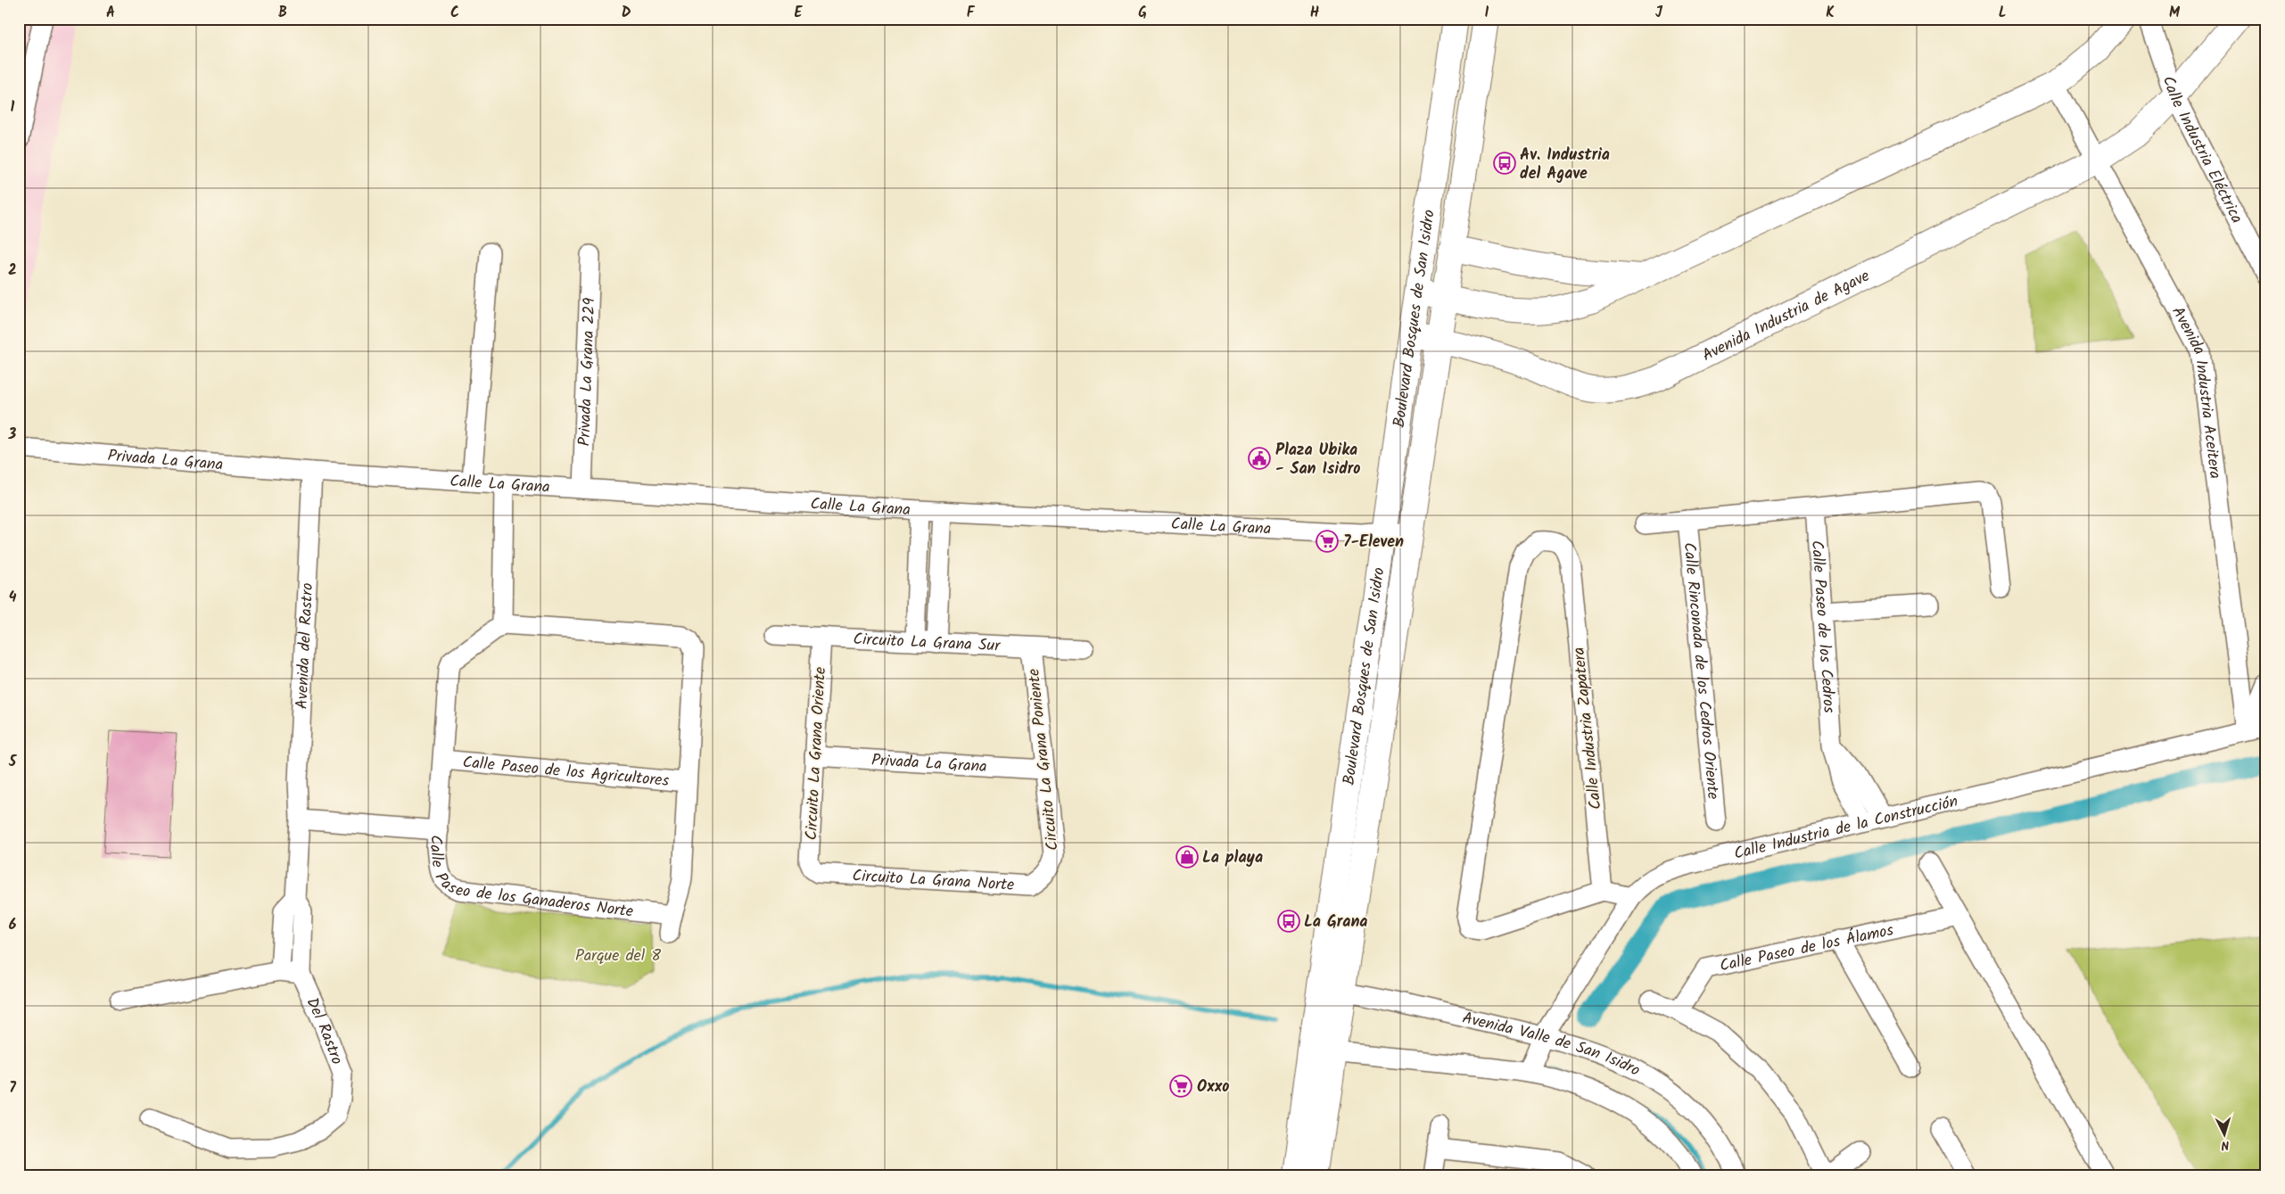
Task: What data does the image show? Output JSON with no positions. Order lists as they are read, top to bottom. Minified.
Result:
{"streets":{"main road":["Avenida Industria de Agave","Boulevard Bosques de San Isidro"],"street":["Calle Industria Eléctrica","Privada La Grana 229","Avenida Industria Aceitera","Privada La Grana","Calle La Grana","Calle Paseo de los Cedros","Circuito La Grana Sur","Avenida del Rastro","Calle Rinconada de los Cedros Oriente","Calle Industria Zapatera","Circuito La Grana Oriente","Circuito La Grana Poniente","Calle Paseo de los Agricultores","Calle Industria de la Construcción","Calle Paseo de los Ganaderos Norte","Circuito La Grana Norte","Calle Paseo de los Álamos","Del Rastro","Avenida Valle de San Isidro"]},"crossings":[["Calle Industria Eléctrica","Avenida Industria de Agave"],["Avenida Industria de Agave","Boulevard Bosques de San Isidro"],["Avenida Industria de Agave","Avenida Industria Aceitera"],["Boulevard Bosques de San Isidro","Calle La Grana"],["Boulevard Bosques de San Isidro","Avenida Valle de San Isidro"],["Privada La Grana 229","Calle La Grana"],["Avenida Industria Aceitera","Calle Industria de la Construcción"],["Privada La Grana","Calle La Grana"],["Privada La Grana","Avenida del Rastro"],["Privada La Grana","Circuito La Grana Oriente"],["Privada La Grana","Circuito La Grana Poniente"],["Calle La Grana","Avenida del Rastro"],["Calle Paseo de los Cedros","Calle Industria de la Construcción"],["Circuito La Grana Sur","Circuito La Grana Oriente"],["Circuito La Grana Sur","Circuito La Grana Poniente"],["Avenida del Rastro","Calle Paseo de los Ganaderos Norte"],["Avenida del Rastro","Del Rastro"],["Circuito La Grana Oriente","Circuito La Grana Norte"],["Circuito La Grana Poniente","Circuito La Grana Norte"],["Calle Paseo de los Agricultores","Calle Paseo de los Ganaderos Norte"],["Calle Industria de la Construcción","Avenida Valle de San Isidro"]],"parks":["Parque del 8"],"places":{"bus stop":["Av. Industria del Agave","La Grana"],"public building":["Plaza Ubika - San Isidro"],"supermarket":["7-Eleven","Oxxo"],"shop":["La playa"]},"north":"bottom","grid":{"columns":["A","B","C","D","E","F","G","H","I","J","K","L","M"],"rows":["1","2","3","4","5","6","7"]}}
